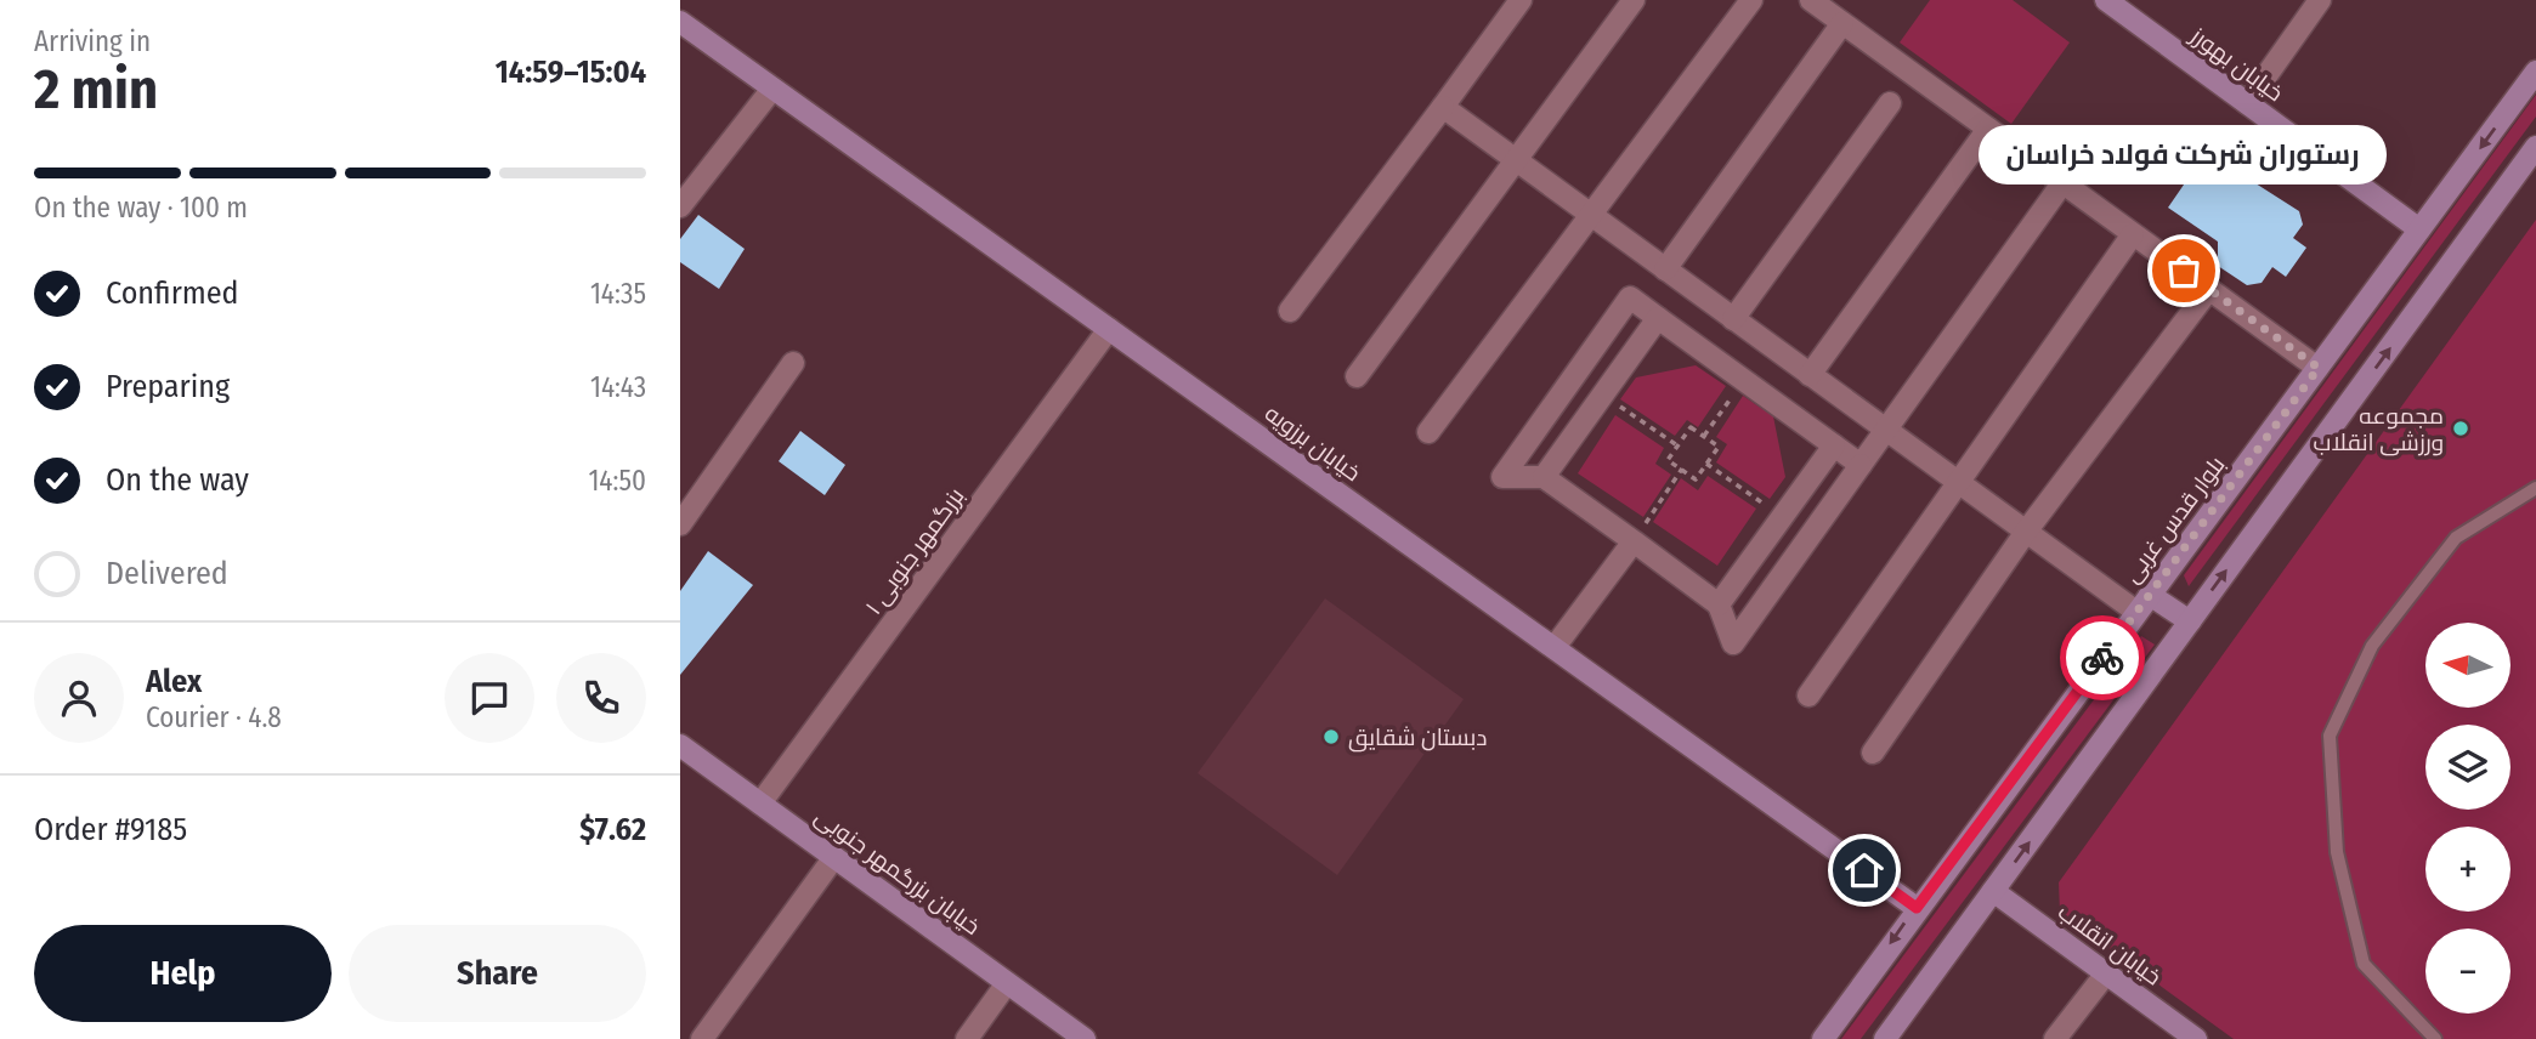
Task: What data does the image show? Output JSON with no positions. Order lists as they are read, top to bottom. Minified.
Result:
{"streets":{"main road":["خیابان بهورز","خیابان برزویه","بلوار قدس غربی","خیابان بزرگمهر جنوبی","خیابان انقلاب"],"street":["بزرگمهر جنوبی ۱"]},"crossings":[["خیابان بهورز","بلوار قدس غربی"],["خیابان برزویه","بلوار قدس غربی"],["خیابان برزویه","بزرگمهر جنوبی ۱"],["بزرگمهر جنوبی ۱","خیابان بزرگمهر جنوبی"]],"places":["رستوران شرکت فولاد خراسان","مجموعه ورزشی انقلاب","دبستان شقایق"],"north":"left","page":{"heading":["2 min","Arriving in","14:59–15:04"],"panel":["Alex","Courier · 4.8","Order #9185","$7.62"],"bubble":"رستوران شرکت فولاد خراسان","bar":"On the way · 100 m","list":[["Confirmed","14:35"],["Preparing","14:43"],["On the way","14:50"],"Delivered"],"map_buttons":["+","−"],"buttons":["Help","Share"]}}
